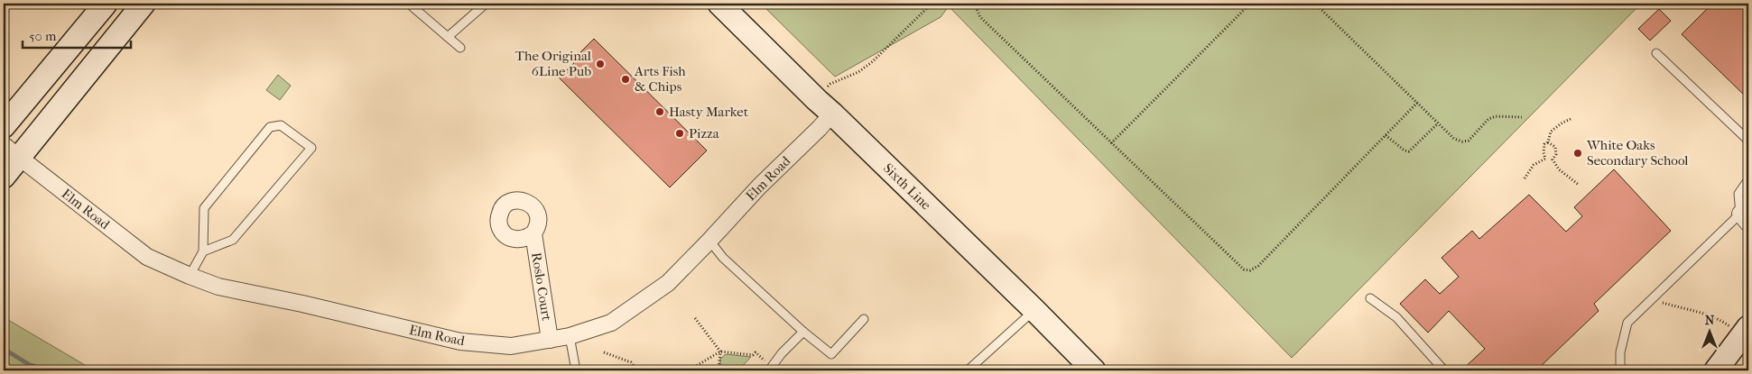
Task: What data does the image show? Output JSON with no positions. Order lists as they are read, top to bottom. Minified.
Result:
{"streets":{"street":["Elm Road","Sixth Line","Roslo Court"]},"crossings":[["Elm Road","Sixth Line"],["Elm Road","Roslo Court"]],"places":["The Original 6Line Pub","Arts Fish & Chips","Hasty Market","Pizza","White Oaks Secondary School"],"scale_bar":"50 m","north":"top"}
